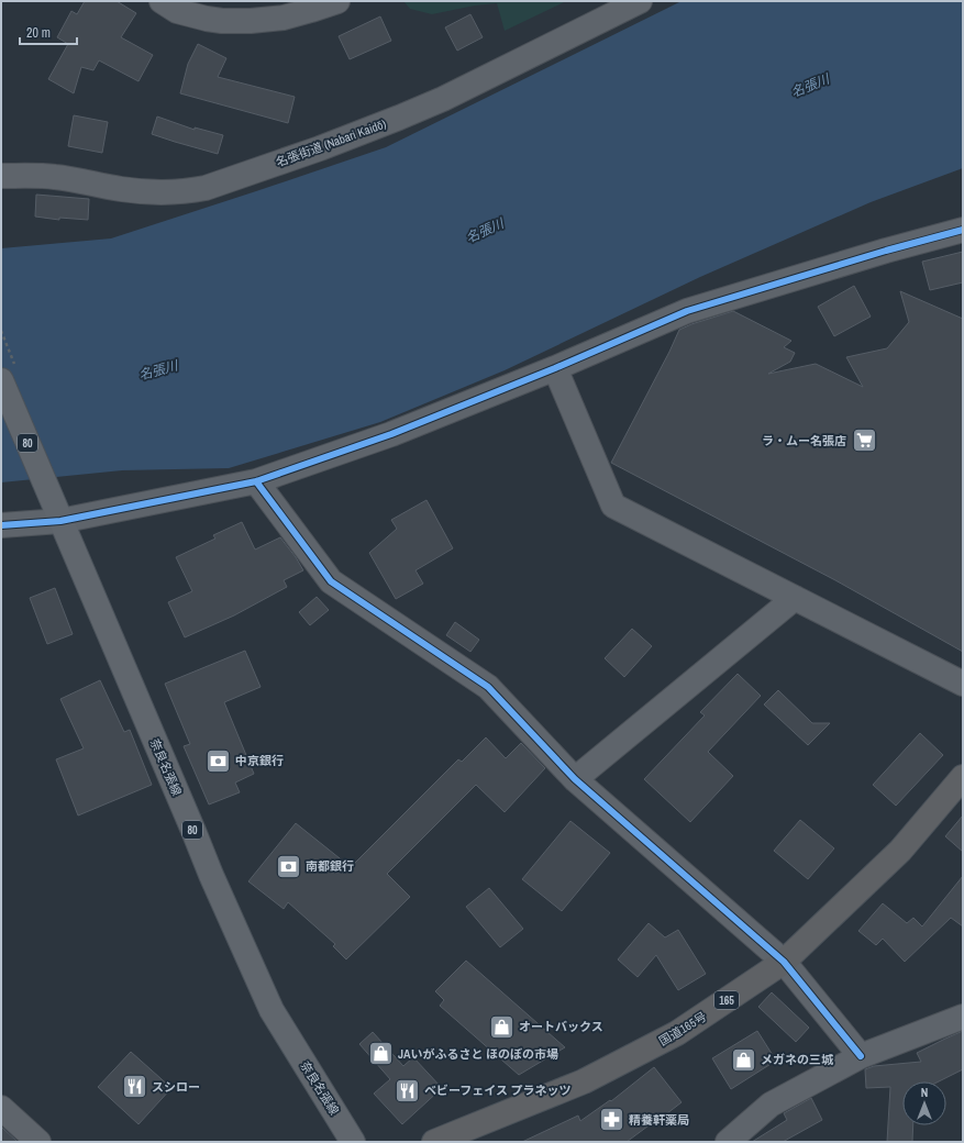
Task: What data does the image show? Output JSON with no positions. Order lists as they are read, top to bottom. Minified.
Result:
{"streets":{"highway":["165","国道165号"],"main road":["80","奈良名張線"],"street":["名張街道 (Nabari Kaidō)"]},"water":["名張川"],"places":{"supermarket":["ラ・ムー名張店"],"bank":["中京銀行","南都銀行"],"shop":["オートバックス","JAいがふるさと ほのぼの市場","メガネの三城"],"restaurant":["スシロー","ベビーフェイス プラネッツ"],"pharmacy":["精養軒薬局"]},"scale_bar":"20 m","north":"top"}
